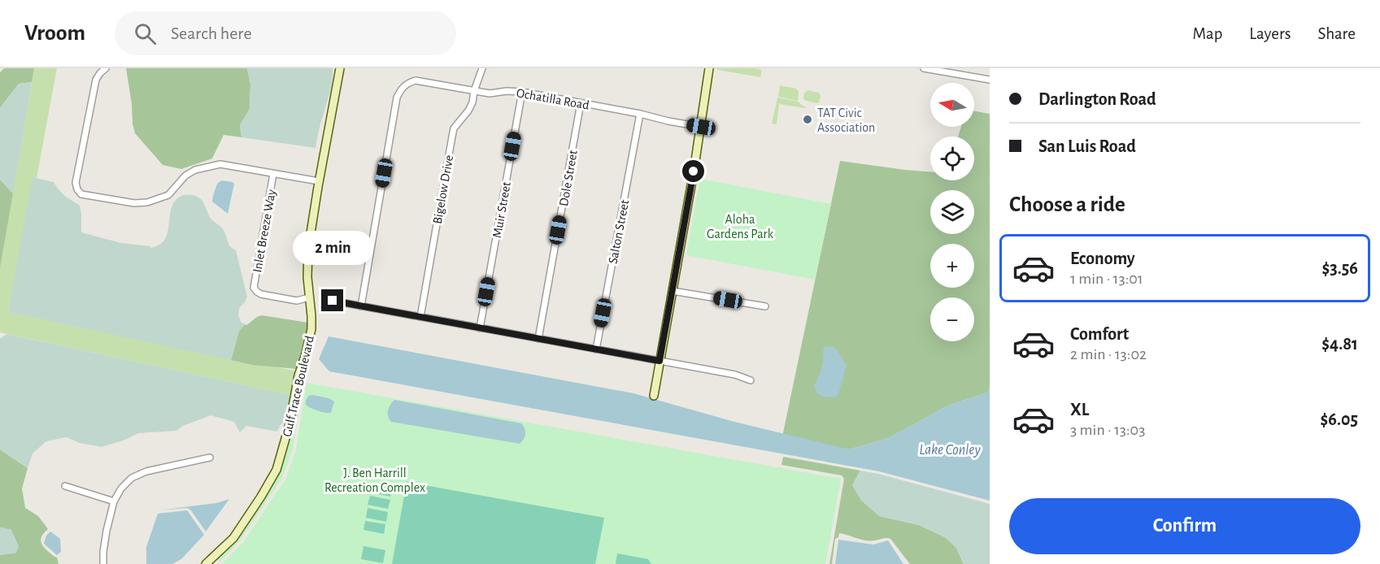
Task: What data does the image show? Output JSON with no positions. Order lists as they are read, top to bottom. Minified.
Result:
{"streets":{"street":["Ochatilla Road","Dole Street","Bigelow Drive","Muir Street","Inlet Breeze Way","Salton Street","Gulf Trace Boulevard"]},"crossings":[["Ochatilla Road","Dole Street"],["Ochatilla Road","Bigelow Drive"],["Ochatilla Road","Muir Street"],["Ochatilla Road","Salton Street"],["Inlet Breeze Way","Gulf Trace Boulevard"]],"water":["Lake Conley"],"parks":["Aloha Gardens Park","J. Ben Harrill Recreation Complex"],"places":["TAT Civic Association"],"north":"left","page":{"header":"Vroom","search":"Search here","nav":["Map","Layers","Share"],"banner":["Darlington Road","San Luis Road"],"map_buttons":["+","−"],"heading":"Choose a ride","bubble":"2 min","list":[{"name":"Economy","note":"1 min · 13:01","value":"$3.56"},{"name":"Comfort","note":"2 min · 13:02","value":"$4.81"},{"name":"XL","note":"3 min · 13:03","value":"$6.05"}],"buttons":"Confirm"}}
